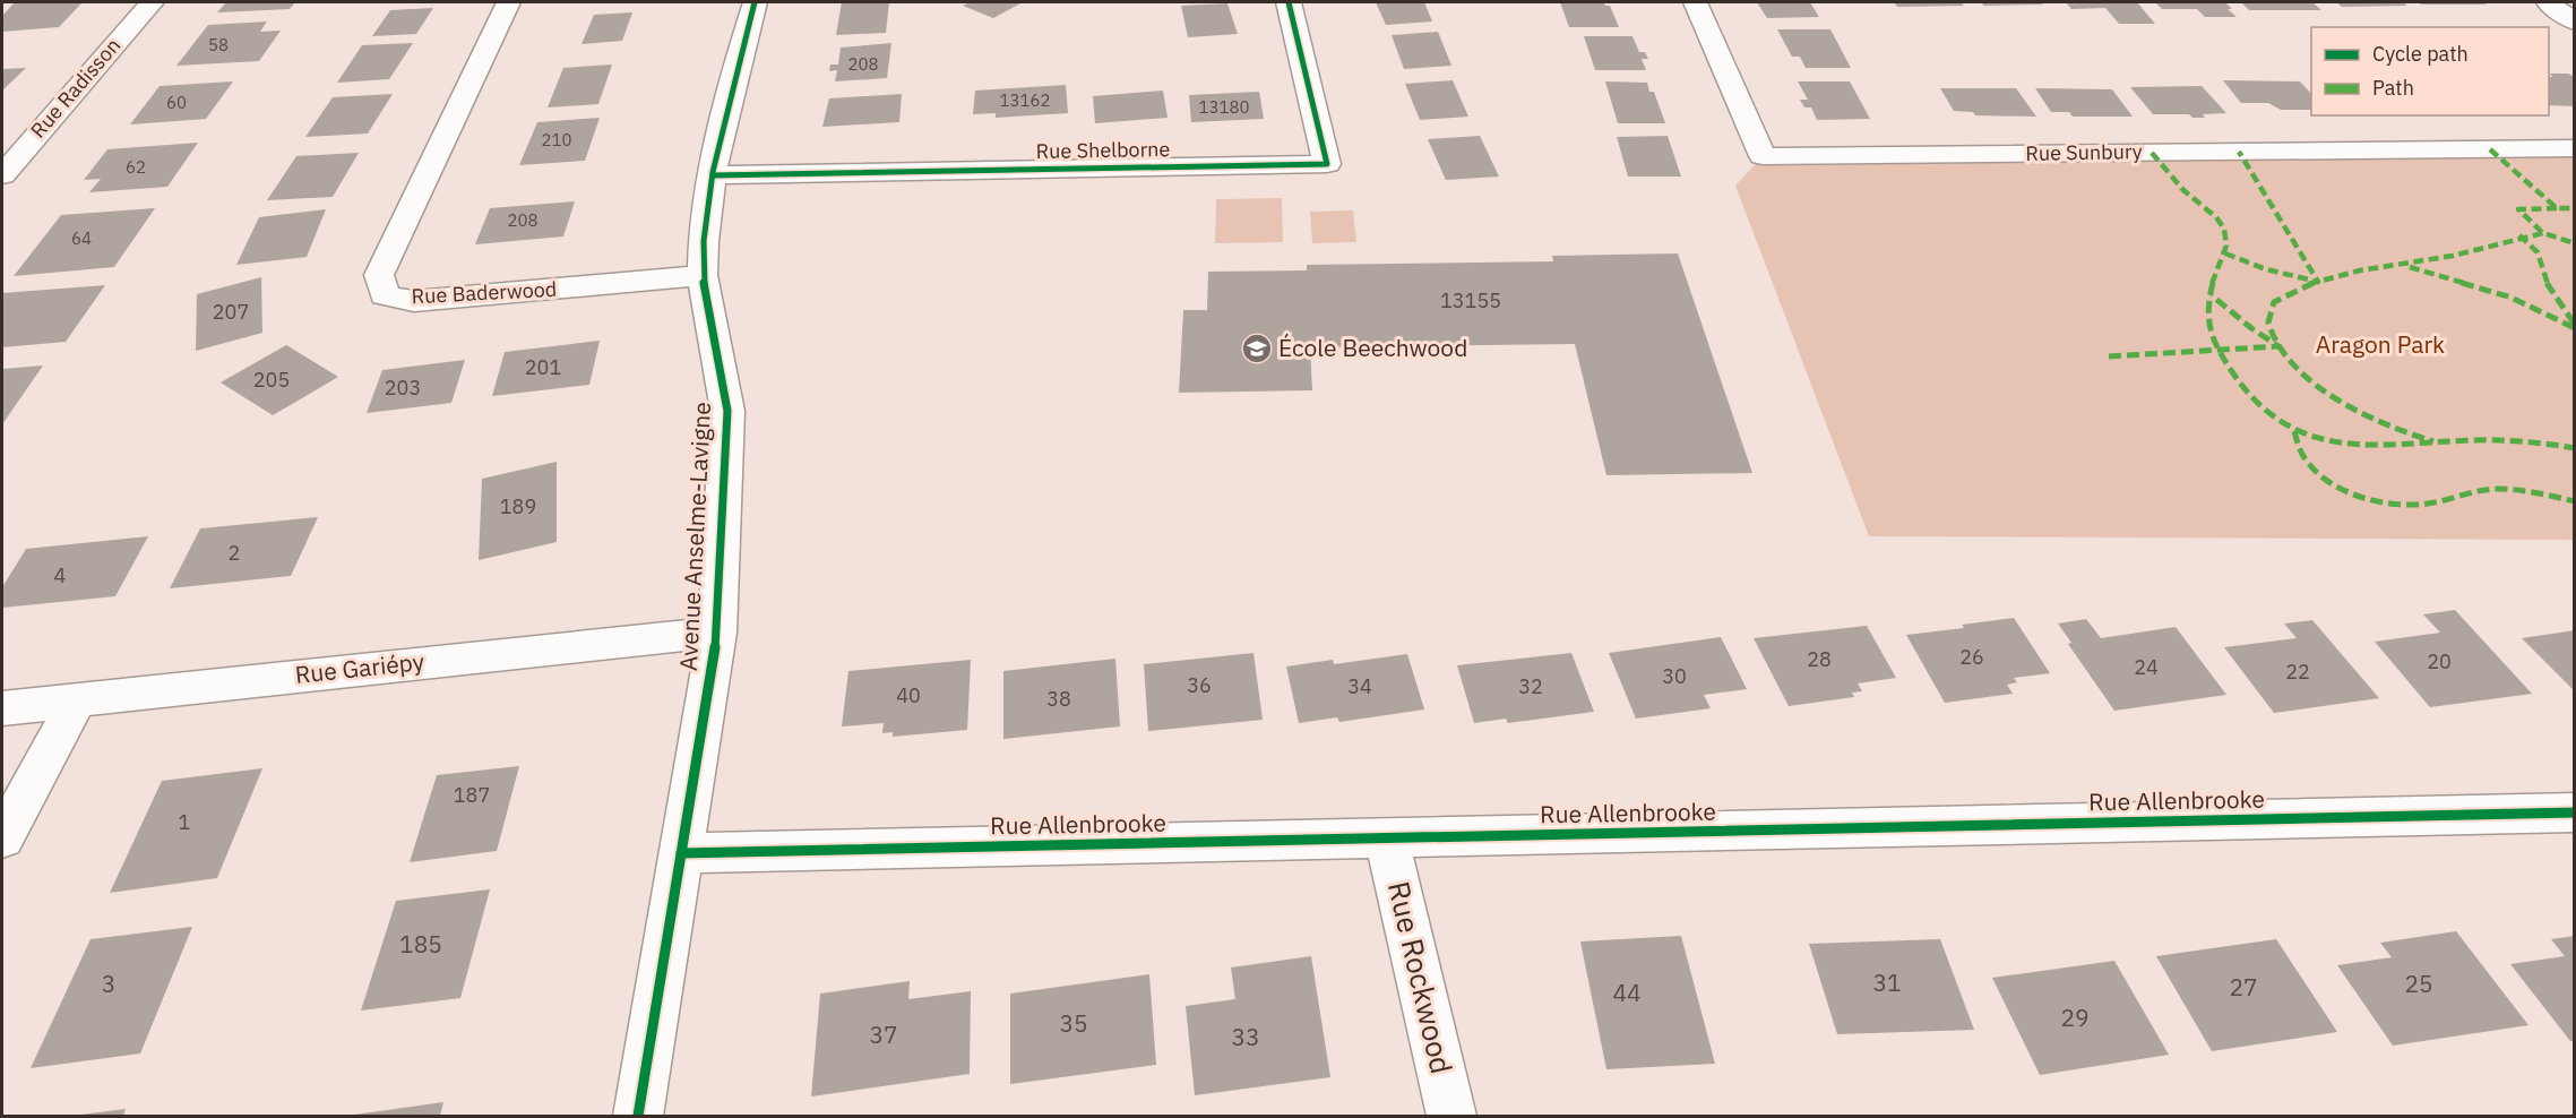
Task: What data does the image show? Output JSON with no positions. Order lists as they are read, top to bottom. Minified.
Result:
{"streets":{"street":["Rue Radisson","Rue Shelborne","Rue Sunbury","Rue Baderwood","Avenue Anselme-Lavigne","Rue Gariépy","Rue Allenbrooke","Rue Rockwood"]},"crossings":[["Rue Shelborne","Avenue Anselme-Lavigne"],["Rue Baderwood","Avenue Anselme-Lavigne"],["Avenue Anselme-Lavigne","Rue Gariépy"],["Avenue Anselme-Lavigne","Rue Allenbrooke"],["Rue Allenbrooke","Rue Rockwood"]],"parks":["Aragon Park"],"places":{"school or university":["École Beechwood"]},"house_numbers":["58","208","13162","60","13180","210","62","208","64","13155","207","201","205","203","189","2","4","26","28","20","24","22","30","36","34","32","40","38","187","1","185","31","3","25","27","44","29","35","37","33"],"legend":["Cycle path","Path"]}
